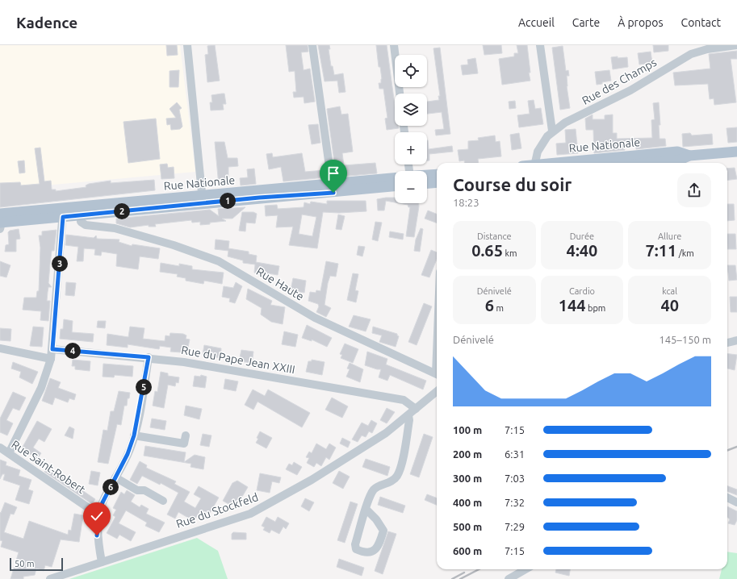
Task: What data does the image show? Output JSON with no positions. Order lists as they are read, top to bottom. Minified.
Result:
{"streets":{"main road":["Rue Nationale"],"street":["Rue des Champs","Rue Haute","Rue du Pape Jean XXIII","Rue Saint-Robert","Rue du Stockfeld"]},"crossings":[["Rue Nationale","Rue Haute"],["Rue du Pape Jean XXIII","Rue du Stockfeld"]],"scale_bar":"50 m","page":{"header":"Kadence","nav":["Accueil","Carte","À propos","Contact"],"map_buttons":["+","−"],"heading":["Course du soir","18:23"],"pins":["1","2","3","4","5","6"],"stats":[["Distance","0.65 km"],["Durée","4:40"],["Allure","7:11 /km"],["Dénivelé","6 m"],["Cardio","144 bpm"],["kcal","40"]],"chart":["Dénivelé","145–150 m"],"list":[{"name":"100 m","note":"7:15"},{"name":"200 m","note":"6:31"},{"name":"300 m","note":"7:03"},{"name":"400 m","note":"7:32"},{"name":"500 m","note":"7:29"},{"name":"600 m","note":"7:15"}],"scale":"50 m"}}
